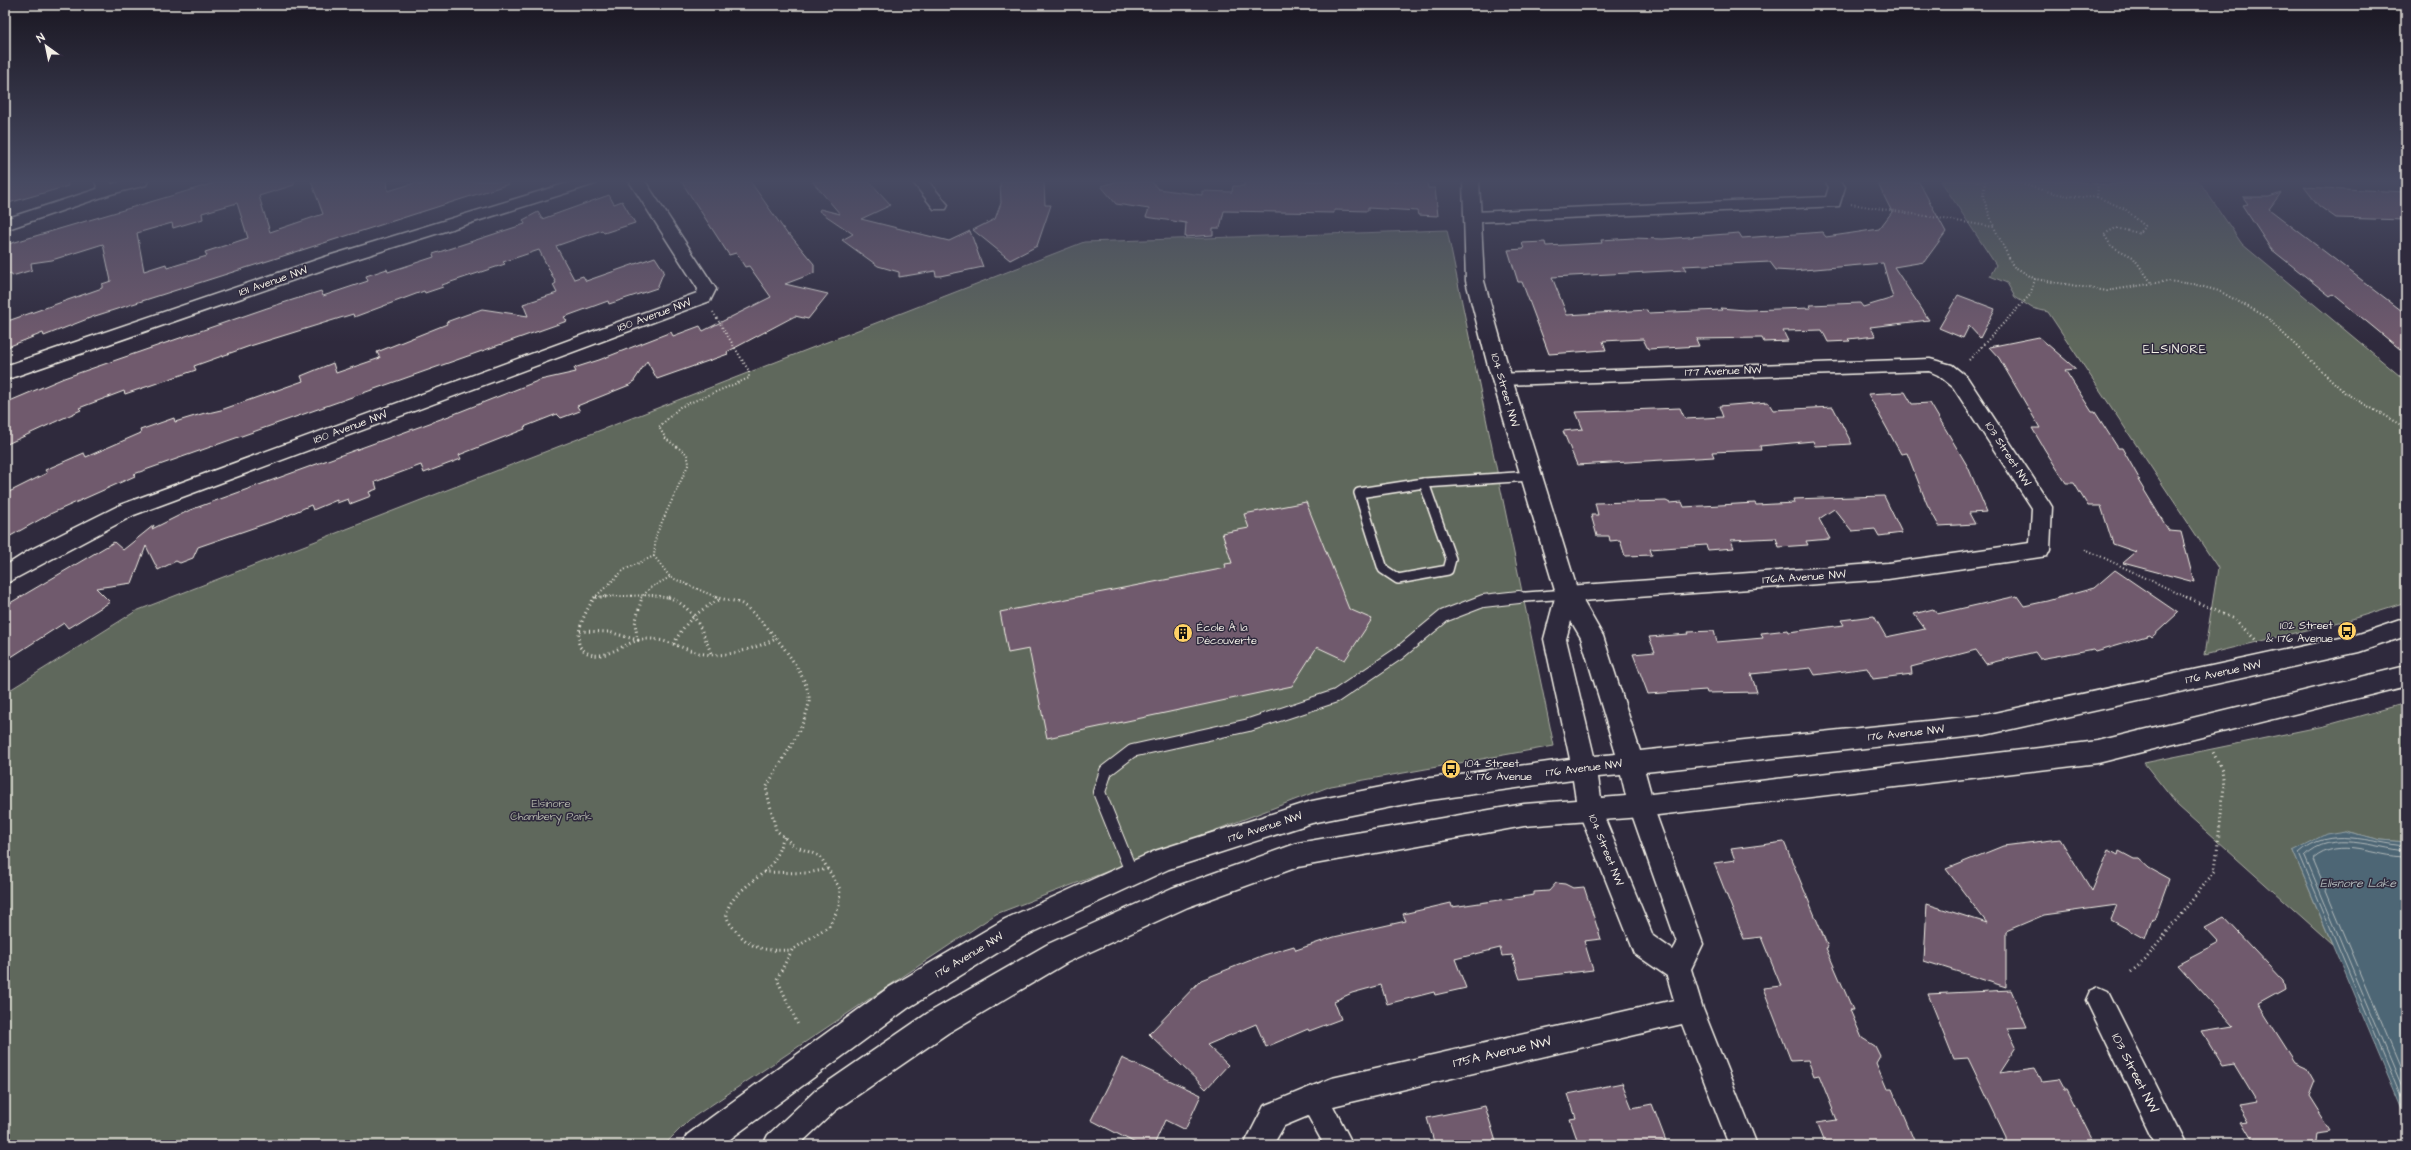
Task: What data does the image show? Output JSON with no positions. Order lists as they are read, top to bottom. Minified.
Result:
{"streets":{"street":["181 Avenue NW","180 Avenue NW","177 Avenue NW","104 Street NW","103 Street NW","176A Avenue NW","176 Avenue NW","175A Avenue NW"]},"crossings":[["177 Avenue NW","104 Street NW"],["177 Avenue NW","103 Street NW"],["104 Street NW","176A Avenue NW"],["104 Street NW","176 Avenue NW"],["103 Street NW","176A Avenue NW"]],"districts":["ELSINORE"],"water":["Elisnore Lake"],"parks":["Elsinore Chambery Park"],"places":{"bus stop":["102 Street & 176 Avenue","104 Street & 176 Avenue"],"building":["École À la Découverte"]},"north":"top left"}
